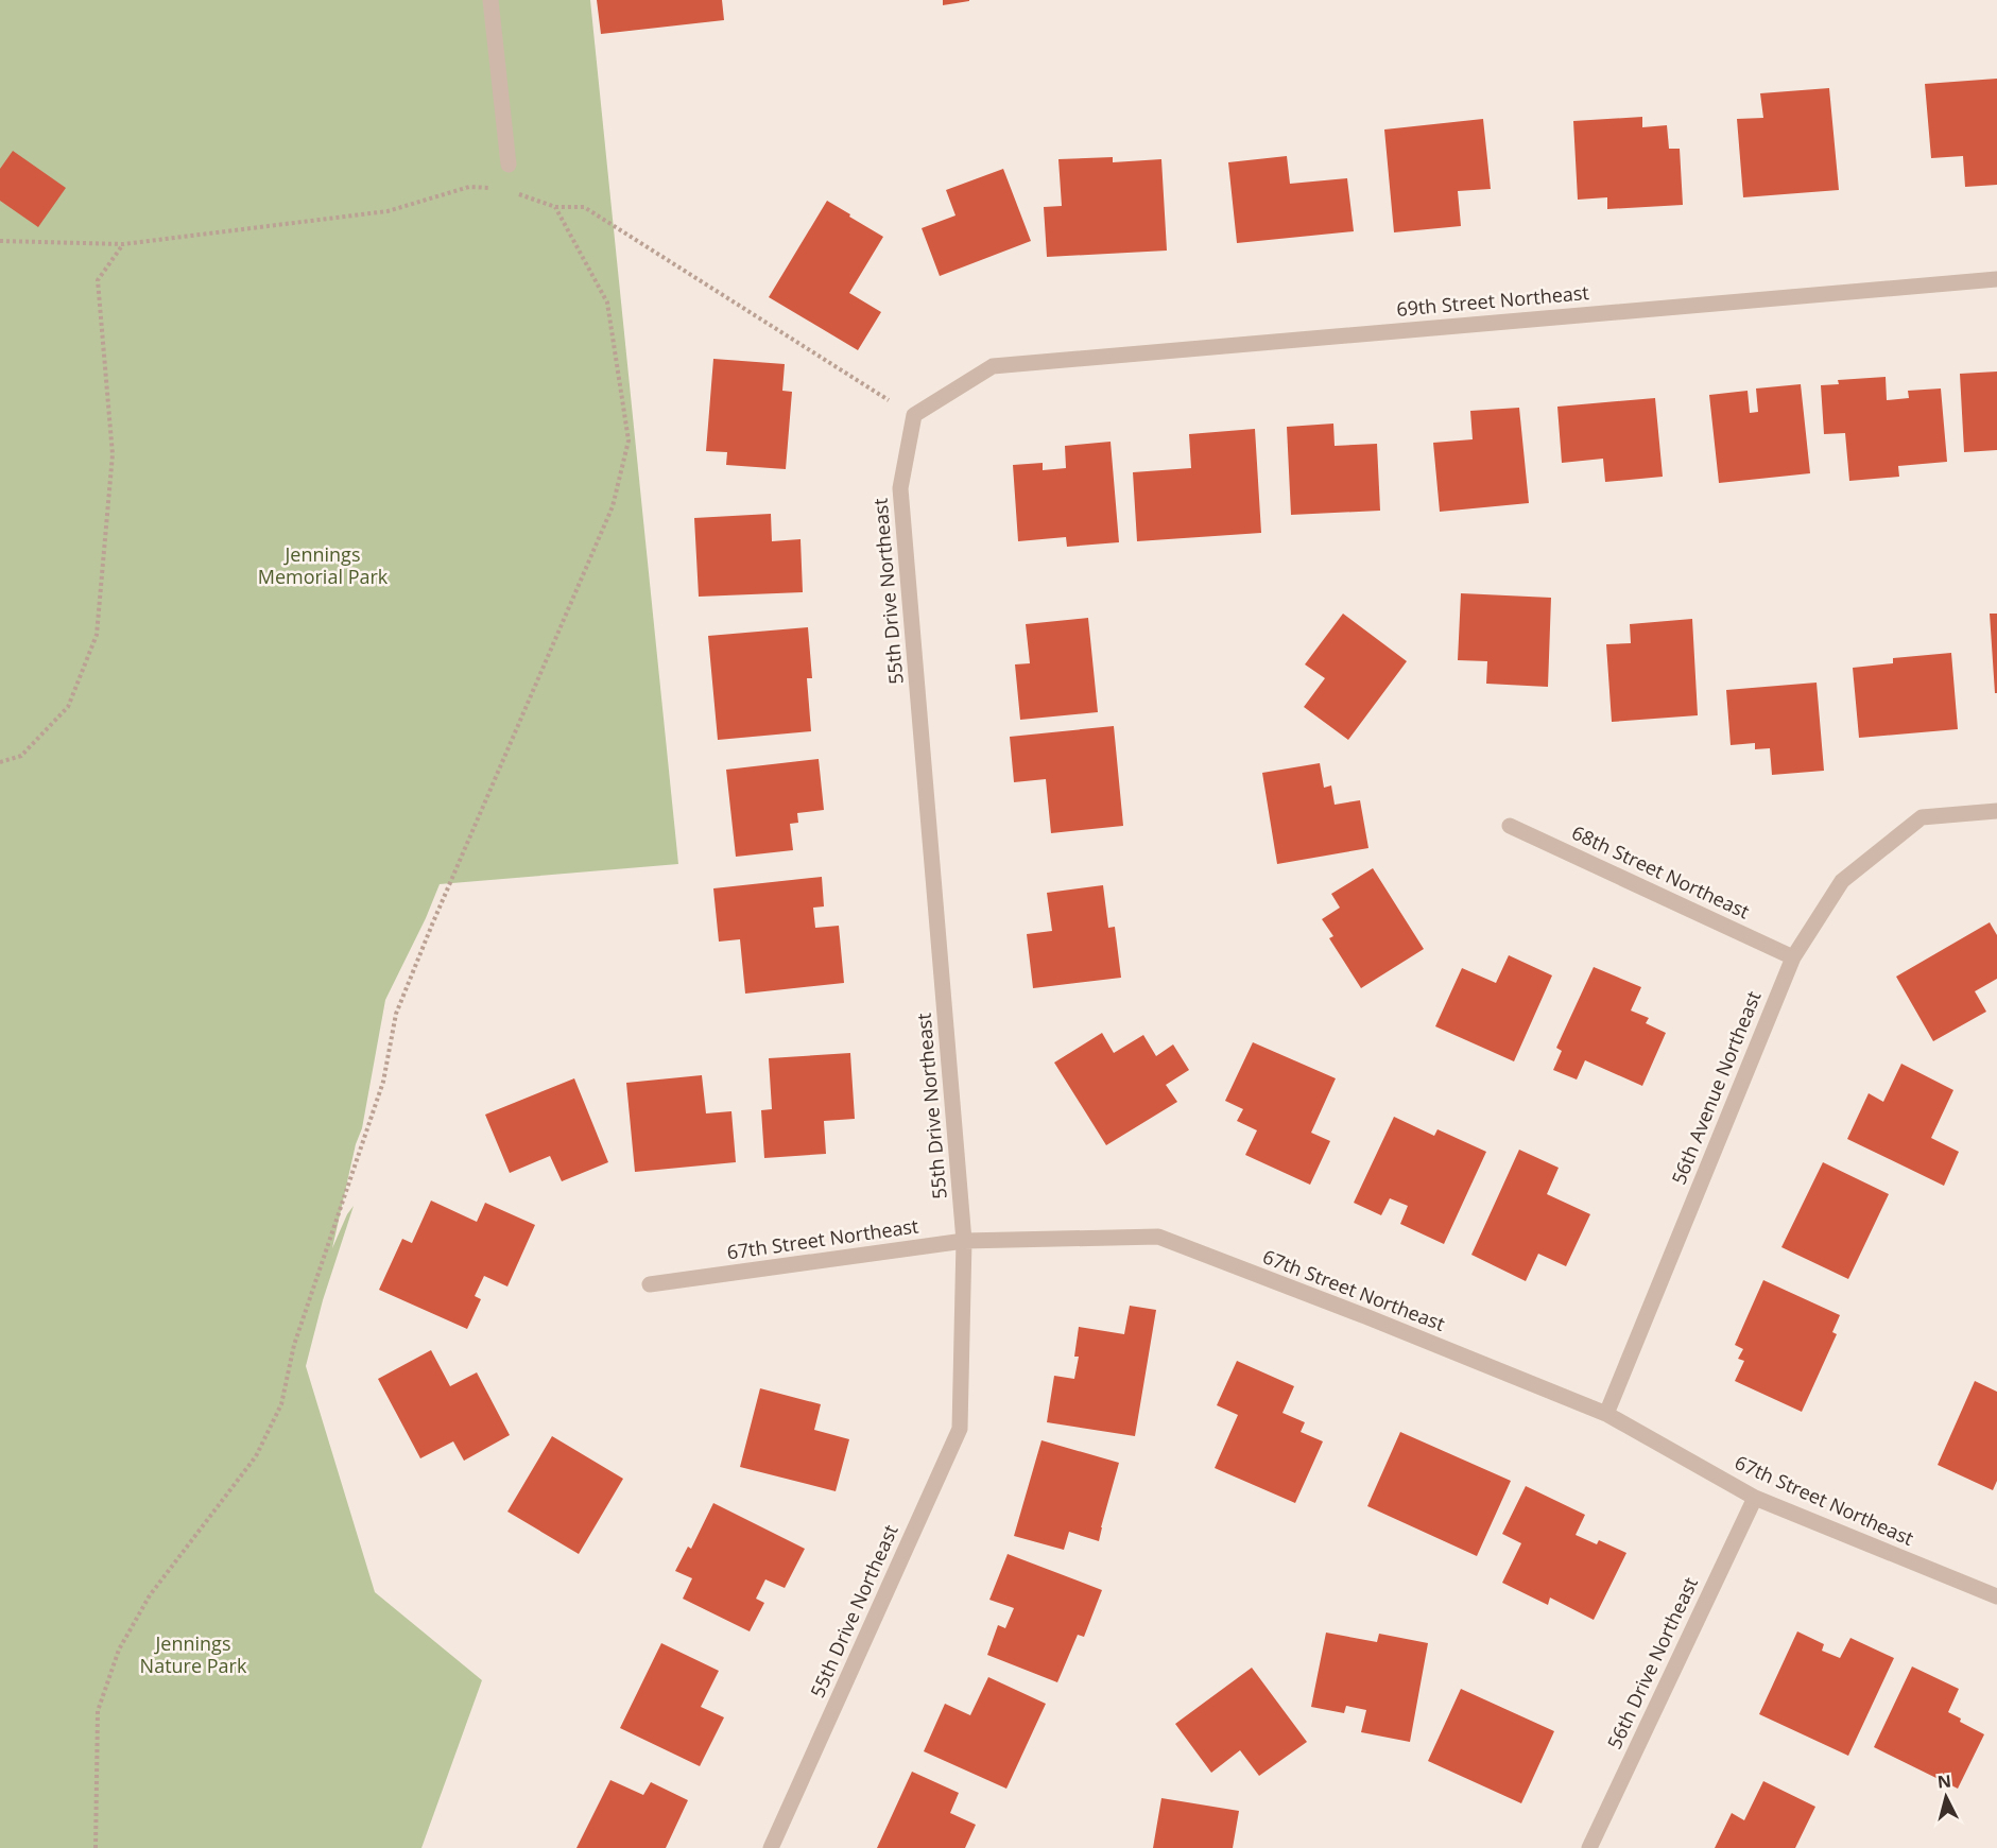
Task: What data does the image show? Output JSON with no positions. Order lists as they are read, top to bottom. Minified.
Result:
{"streets":{"street":["69th Street Northeast","55th Drive Northeast","68th Street Northeast","56th Avenue Northeast","67th Street Northeast","56th Drive Northeast"]},"crossings":[["69th Street Northeast","55th Drive Northeast"],["55th Drive Northeast","67th Street Northeast"],["68th Street Northeast","56th Avenue Northeast"],["56th Avenue Northeast","67th Street Northeast"],["67th Street Northeast","56th Drive Northeast"]],"parks":["Jennings Memorial Park","Jennings Nature Park"],"north":"top"}
